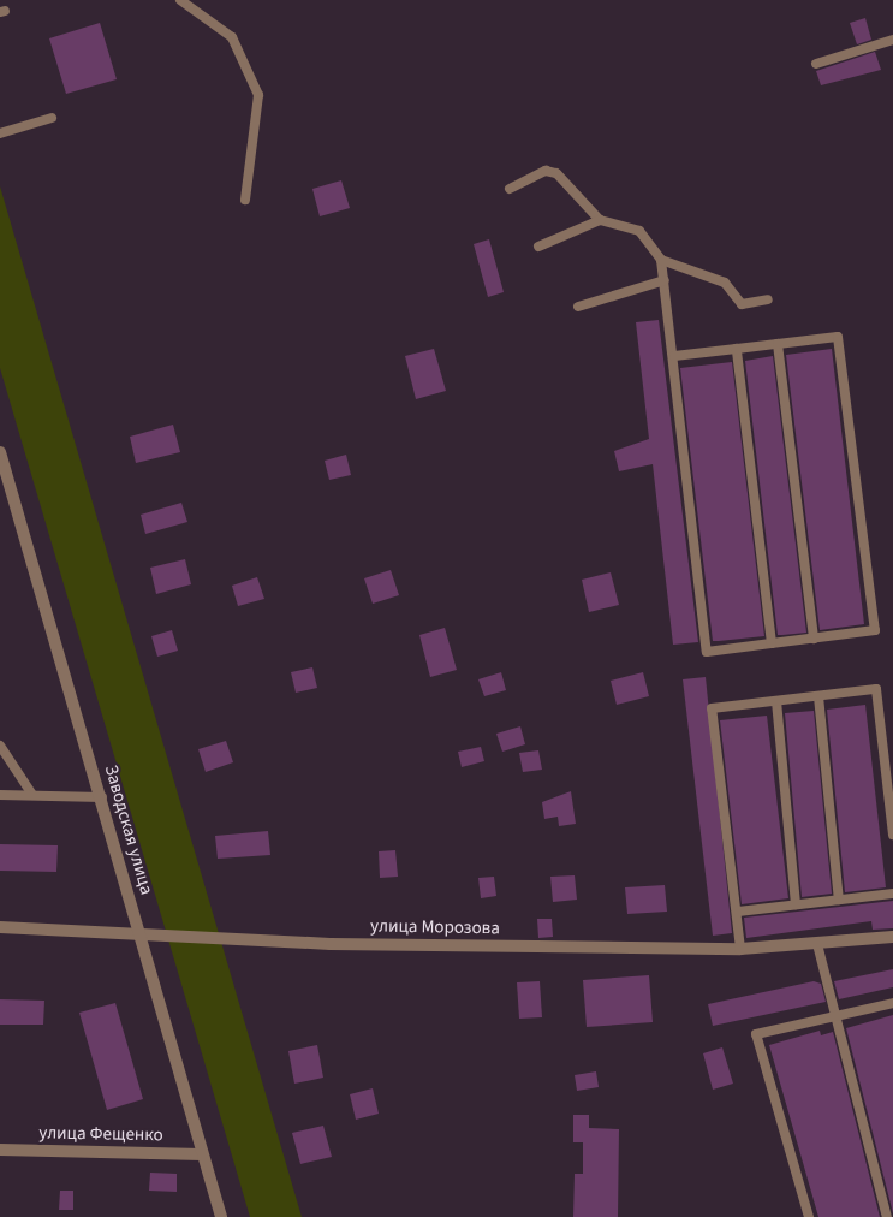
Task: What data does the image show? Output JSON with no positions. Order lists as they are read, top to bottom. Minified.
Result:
{"streets":{"street":["Заводская улица","улица Морозова","улица Фещенко"]},"crossings":[["Заводская улица","улица Морозова"],["Заводская улица","улица Фещенко"]]}
